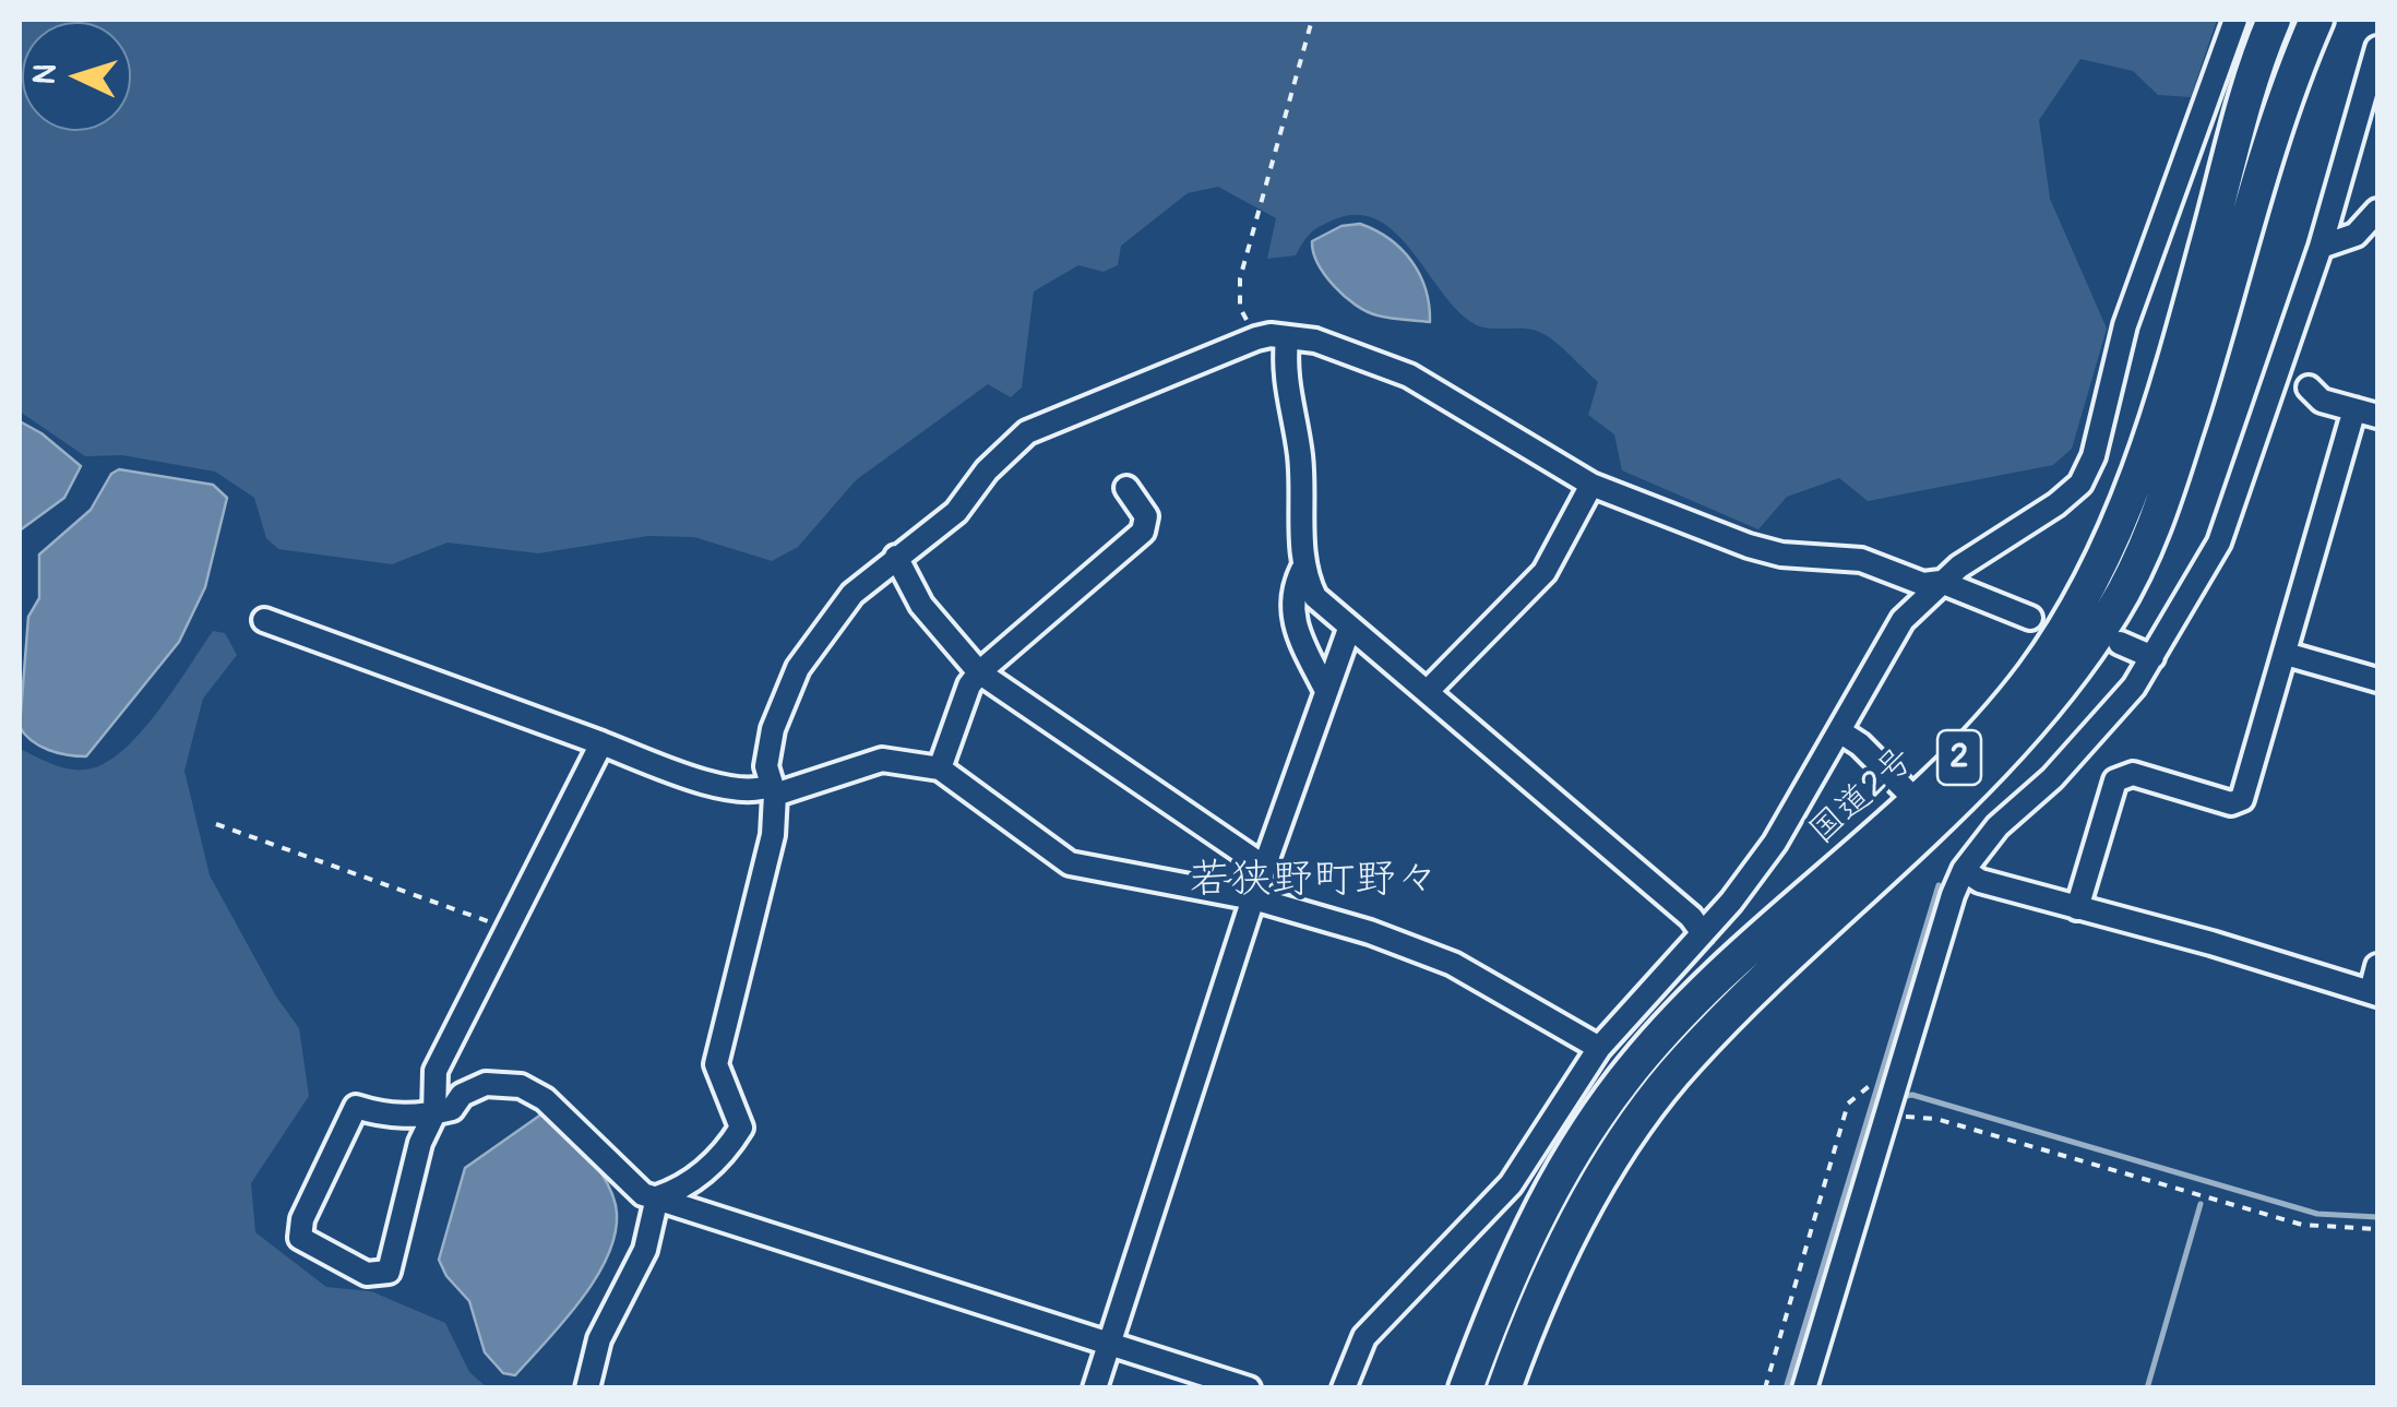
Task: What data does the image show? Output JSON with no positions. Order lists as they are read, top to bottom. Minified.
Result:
{"streets":{"highway":["2","国道2号"]},"districts":["若狭野町野々"],"north":"left"}
